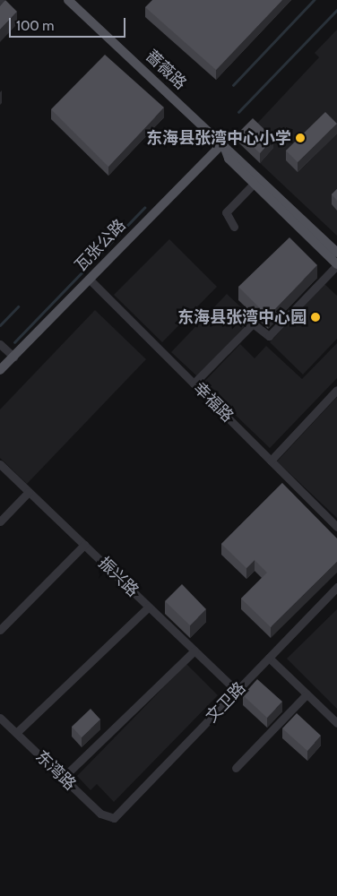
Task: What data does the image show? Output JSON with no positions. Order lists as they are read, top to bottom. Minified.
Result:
{"streets":{"main road":["蔷薇路","瓦张公路"],"street":["幸福路","振兴路","文卫路","东湾路"]},"crossings":[["蔷薇路","瓦张公路"],["瓦张公路","幸福路"],["振兴路","文卫路"],["文卫路","东湾路"]],"places":["东海县张湾中心小学","东海县张湾中心园"],"scale_bar":"100 m"}
